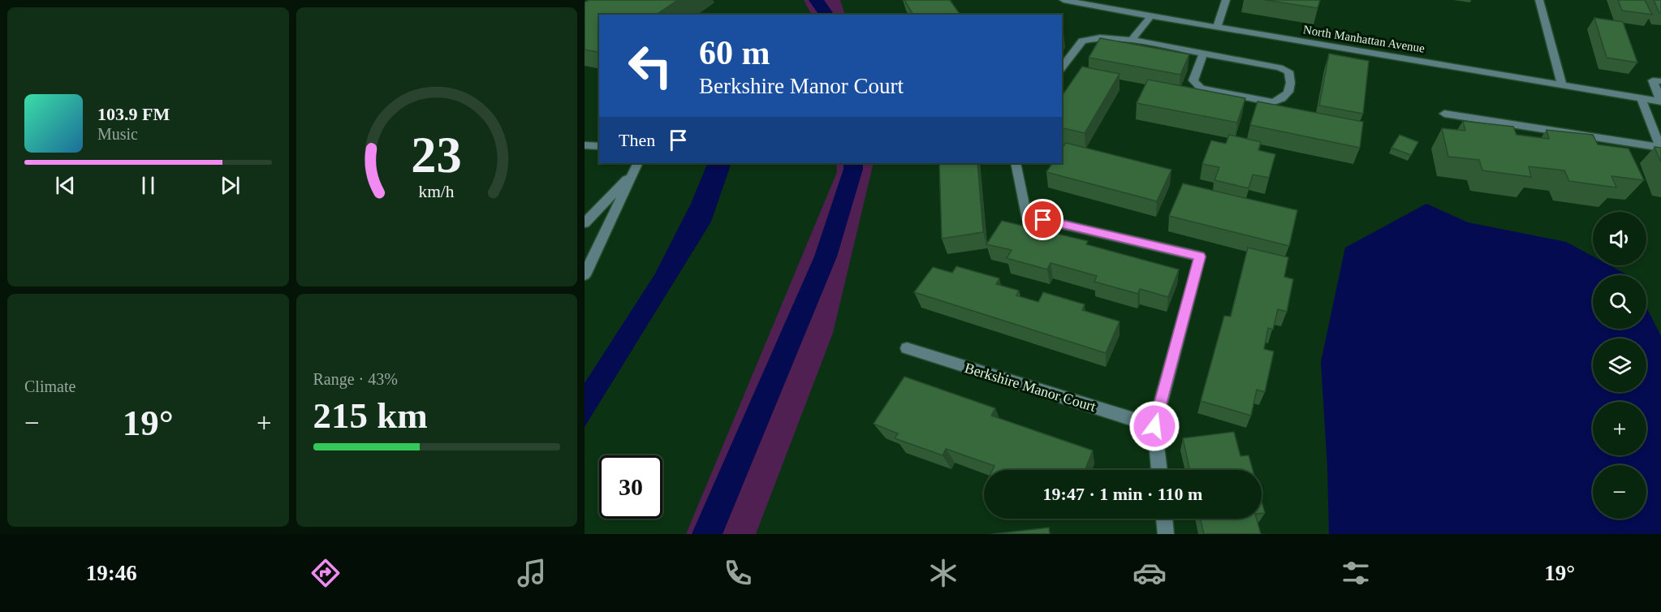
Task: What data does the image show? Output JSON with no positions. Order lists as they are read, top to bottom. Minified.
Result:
{"streets":{"street":["North Manhattan Avenue","Berkshire Manor Court"]},"page":{"turn":["60 m","Berkshire Manor Court"],"song":["103.9 FM","Music"],"then":"Then","map_buttons":["+","−"],"tile":["Climate",["Range · 43%","215 km"]],"heat":["−","19°","+"],"limit":"30","trip":"19:47 · 1 min · 110 m","tabs":["19:46","19°"],"gauge":["23","km/h"]}}
